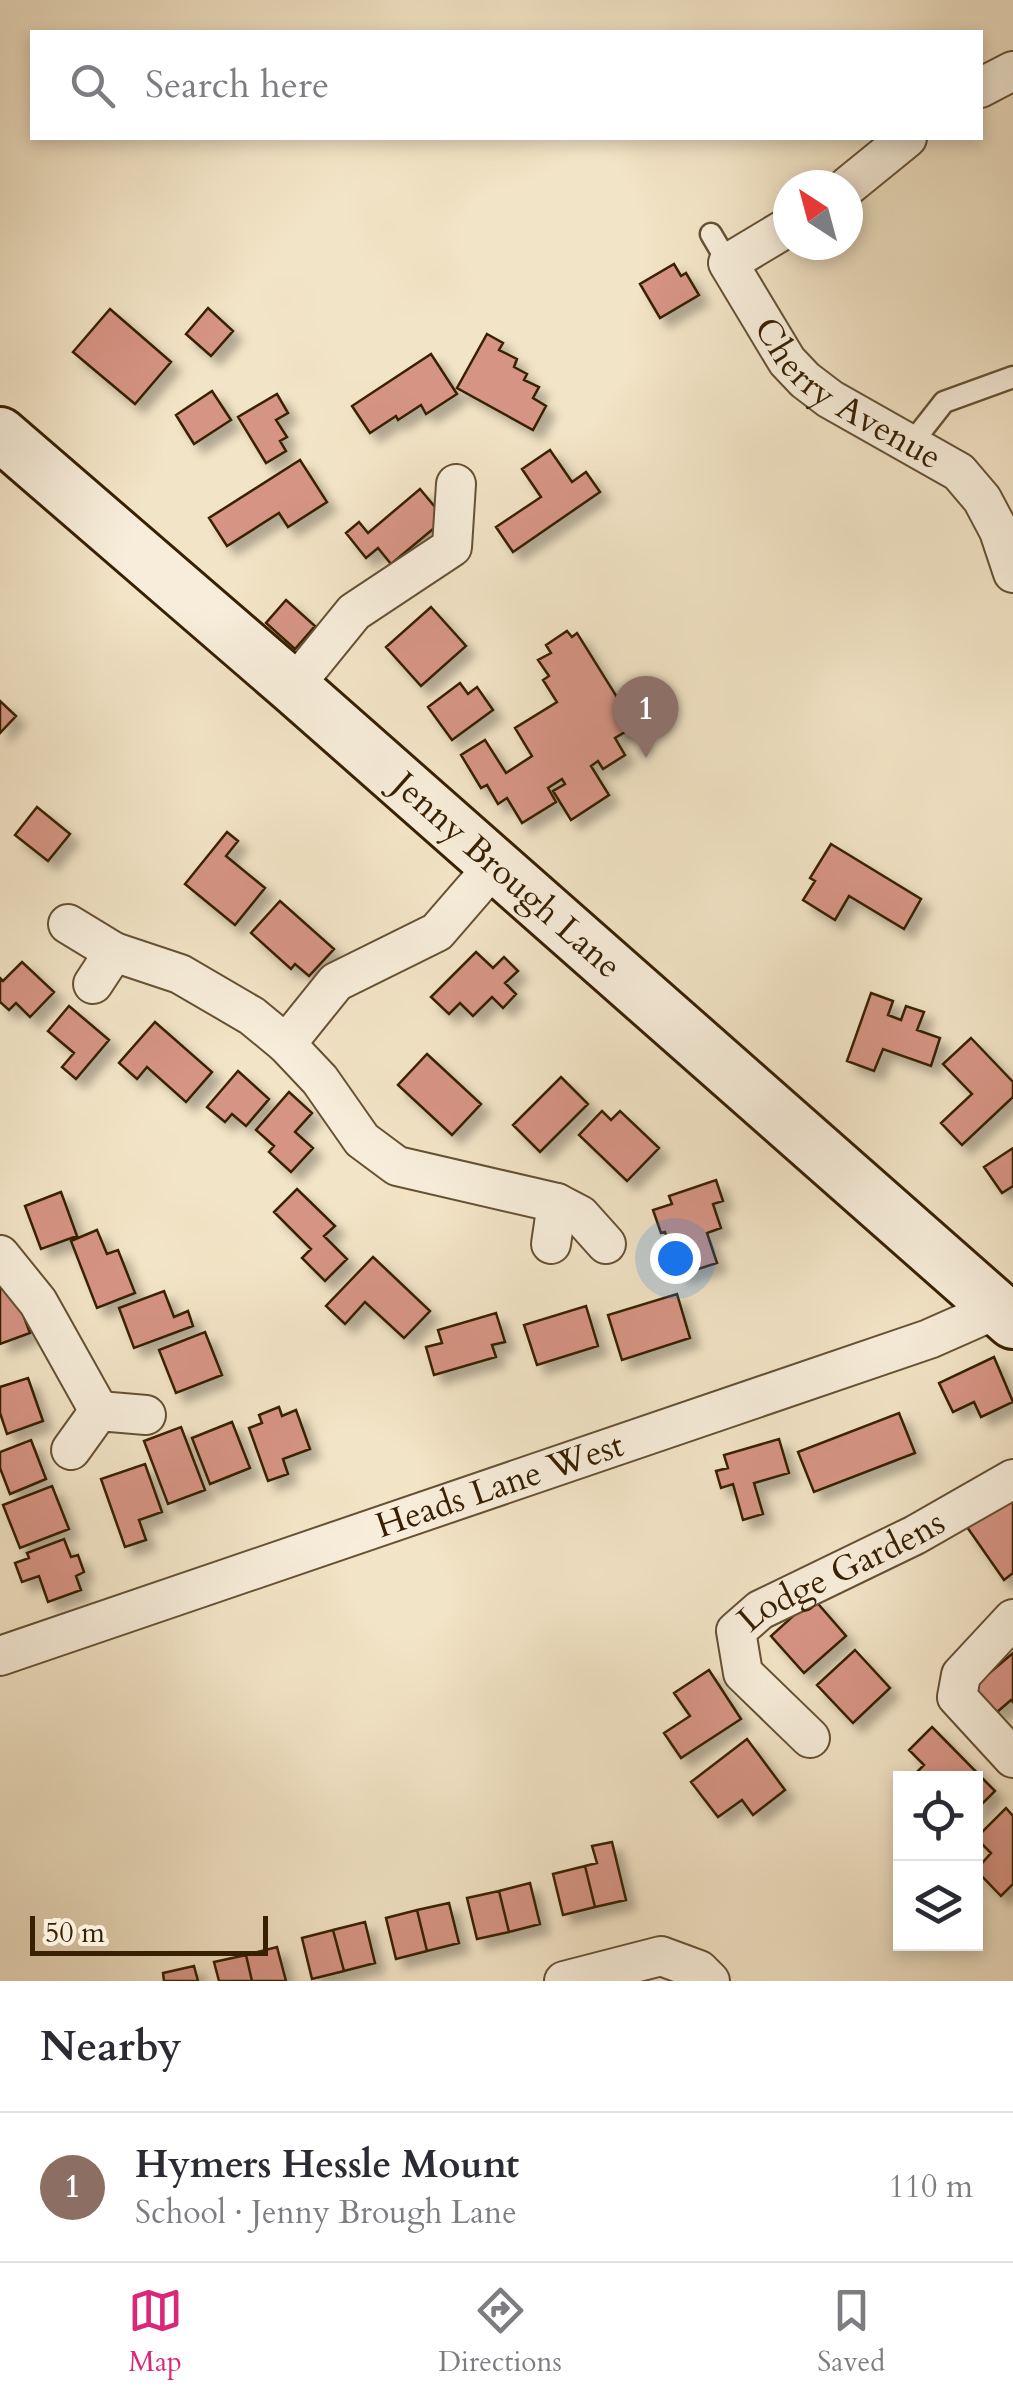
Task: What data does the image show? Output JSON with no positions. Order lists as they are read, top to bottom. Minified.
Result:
{"streets":{"street":["Cherry Avenue","Jenny Brough Lane","Heads Lane West","Lodge Gardens"]},"crossings":[["Jenny Brough Lane","Heads Lane West"]],"scale_bar":"50 m","north":"top left","page":{"search":"Search here","pins":"1","scale":"50 m","heading":"Nearby","list":[{"mark":"1","name":"Hymers Hessle Mount","note":"School · Jenny Brough Lane","value":"110 m"}],"nav":["Map","Directions","Saved"]}}
